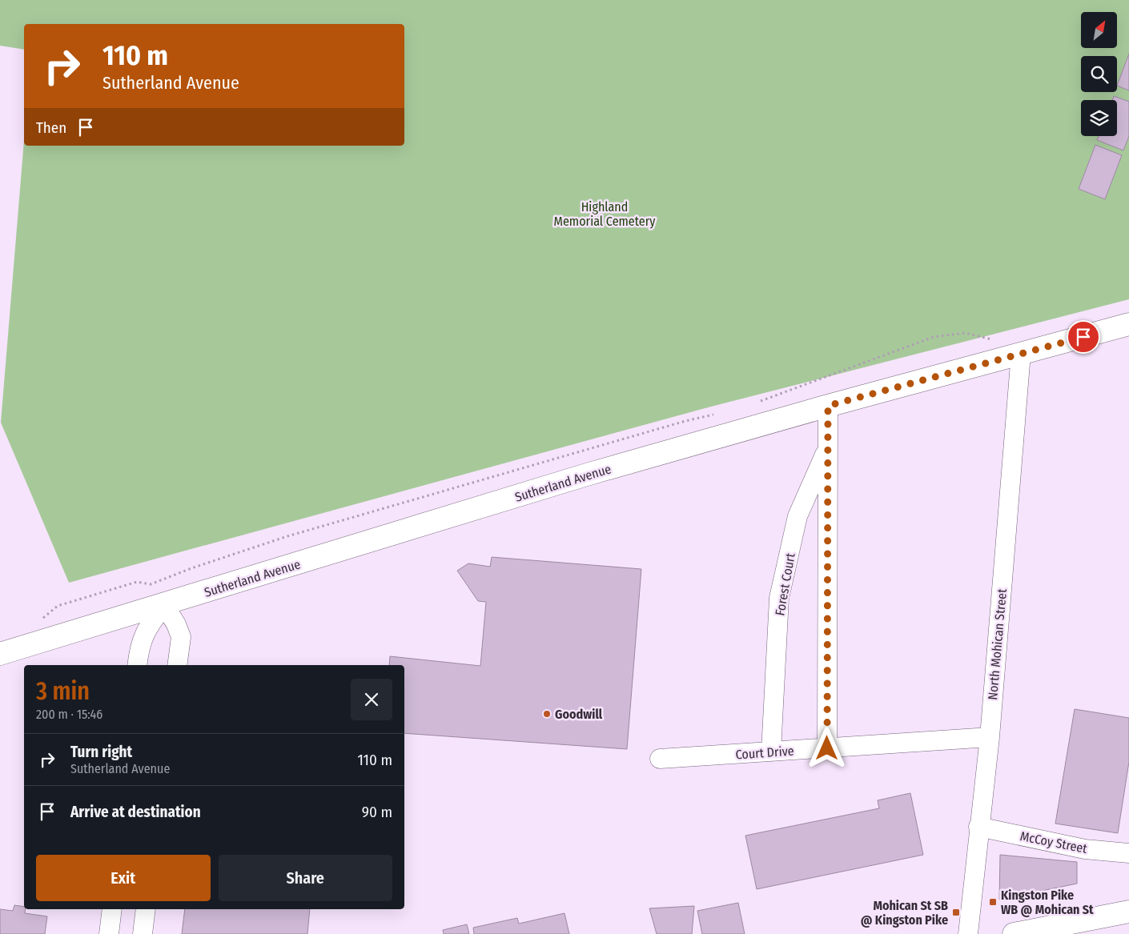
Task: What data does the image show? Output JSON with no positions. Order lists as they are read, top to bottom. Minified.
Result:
{"streets":{"street":["Sutherland Avenue","Forest Court","North Mohican Street","Court Drive","McCoy Street"]},"crossings":[["Sutherland Avenue","Forest Court"],["Sutherland Avenue","North Mohican Street"],["Forest Court","Court Drive"],["North Mohican Street","Court Drive"],["North Mohican Street","McCoy Street"]],"parks":["Highland Memorial Cemetery"],"places":{"other":["Goodwill"],"transit":["Kingston Pike WB @ Mohican St","Mohican St SB @ Kingston Pike"]},"north":"top right","page":{"turn":["110 m","Sutherland Avenue"],"then":"Then","heading":["3 min","200 m · 15:46"],"list":[{"name":"Turn right","note":"Sutherland Avenue","value":"110 m"},{"name":"Arrive at destination","value":"90 m"}],"buttons":["Exit","Share"]}}
